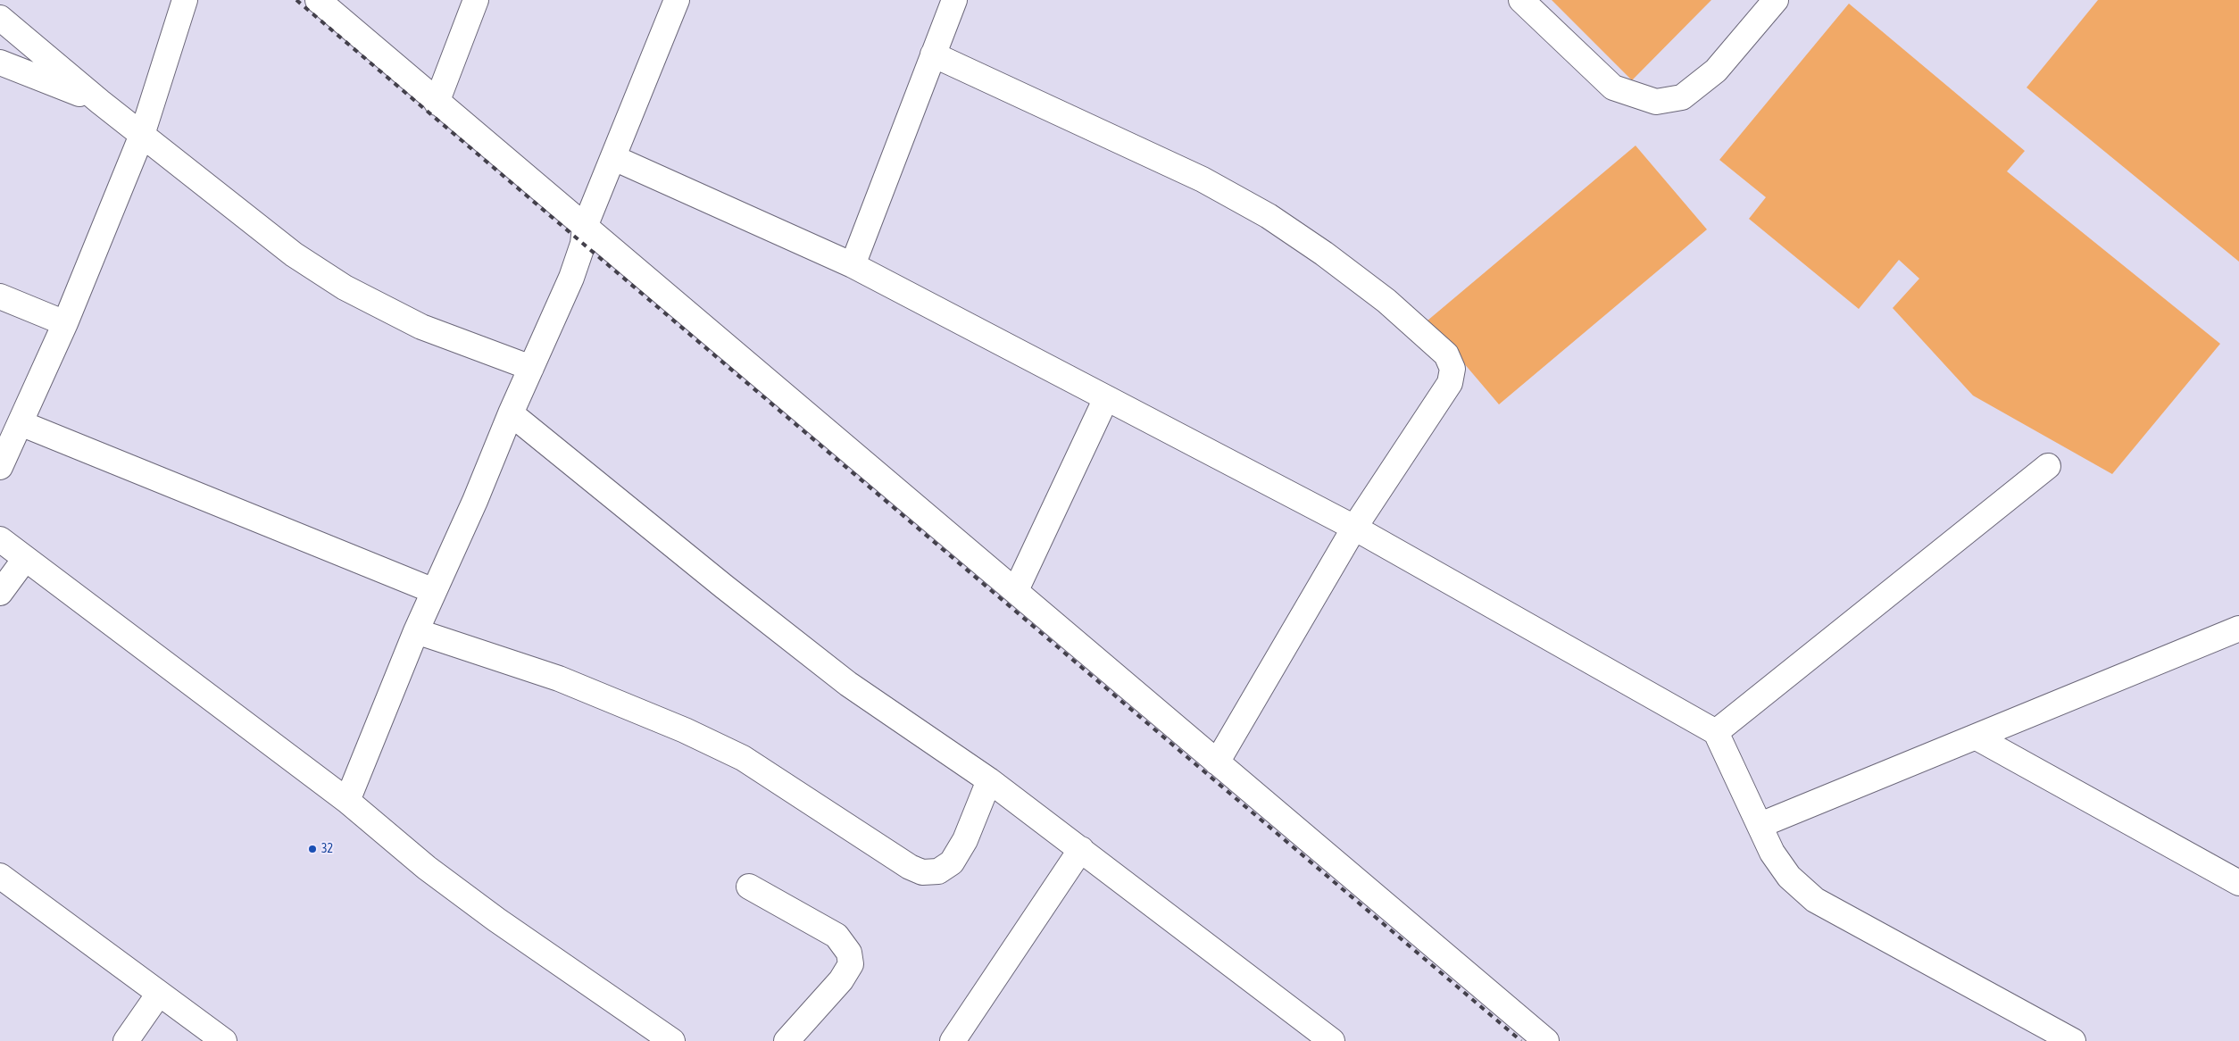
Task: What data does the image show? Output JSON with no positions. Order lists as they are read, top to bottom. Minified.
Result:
{"places":["32"]}
